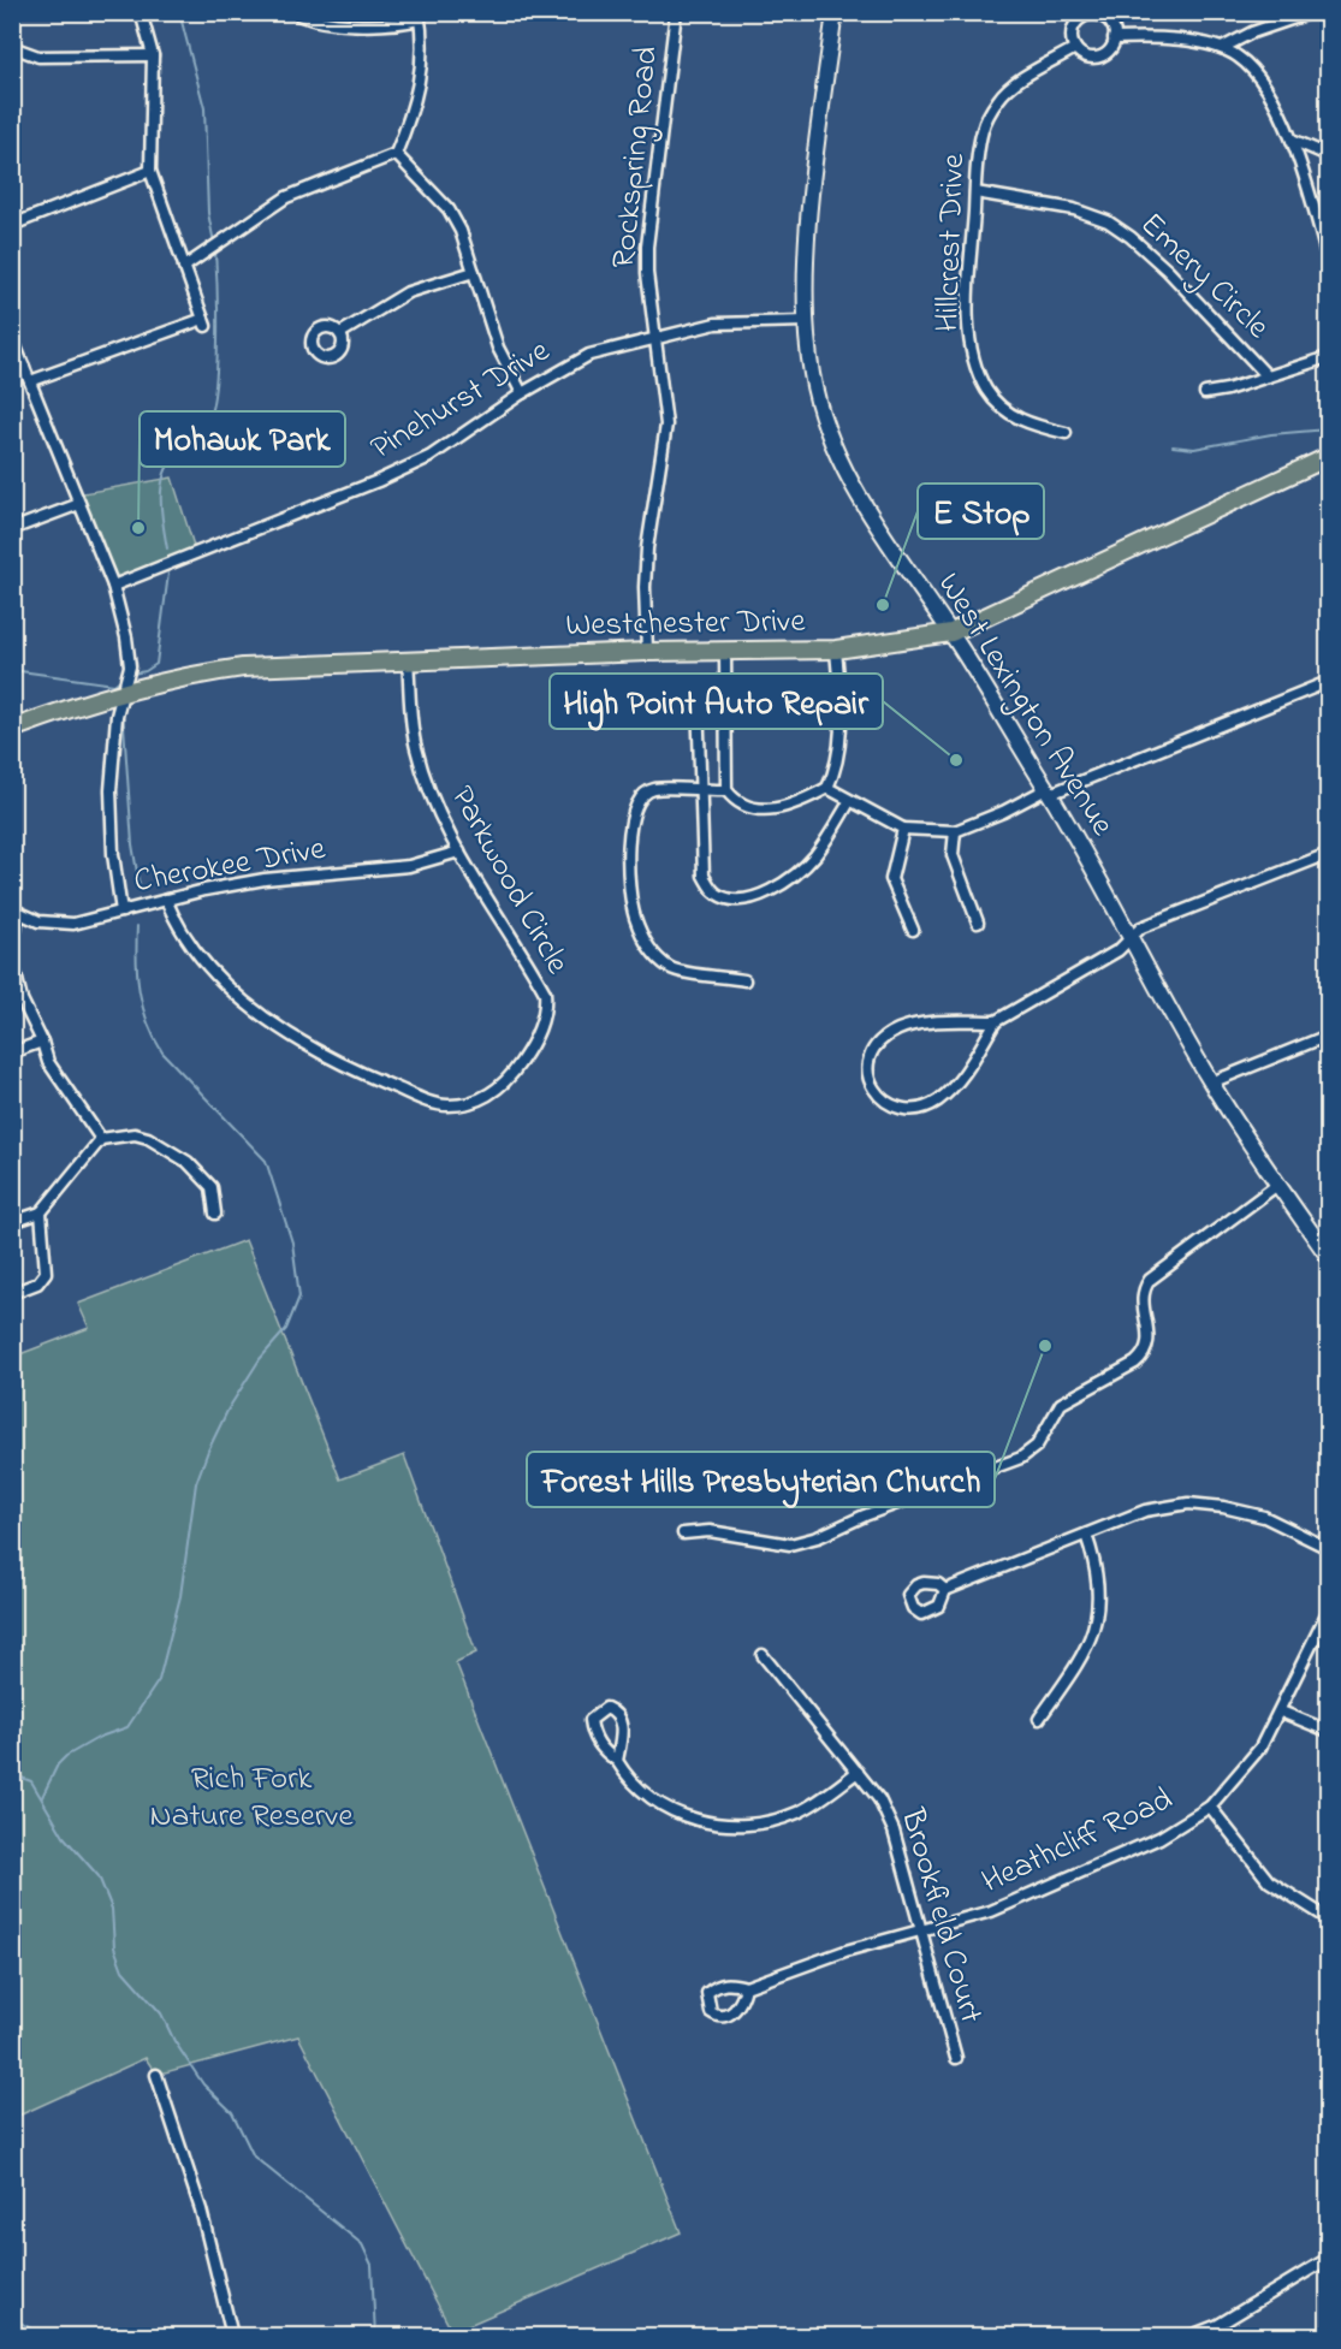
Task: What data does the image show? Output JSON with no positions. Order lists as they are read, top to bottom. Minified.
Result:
{"streets":{"main road":["Westchester Drive"],"street":["Rockspring Road","Hillcrest Drive","Emery Circle","Pinehurst Drive","West Lexington Avenue","Cherokee Drive","Parkwood Circle","Heathcliff Road","Brookfield Court"]},"crossings":[["Rockspring Road","Pinehurst Drive"],["Rockspring Road","Westchester Drive"],["Hillcrest Drive","Emery Circle"],["Pinehurst Drive","West Lexington Avenue"],["Westchester Drive","West Lexington Avenue"],["Westchester Drive","Parkwood Circle"],["Cherokee Drive","Parkwood Circle"],["Heathcliff Road","Brookfield Court"]],"parks":["Rich Fork Nature Reserve"],"places":["Mohawk Park","E Stop","High Point Auto Repair","Forest Hills Presbyterian Church"]}
